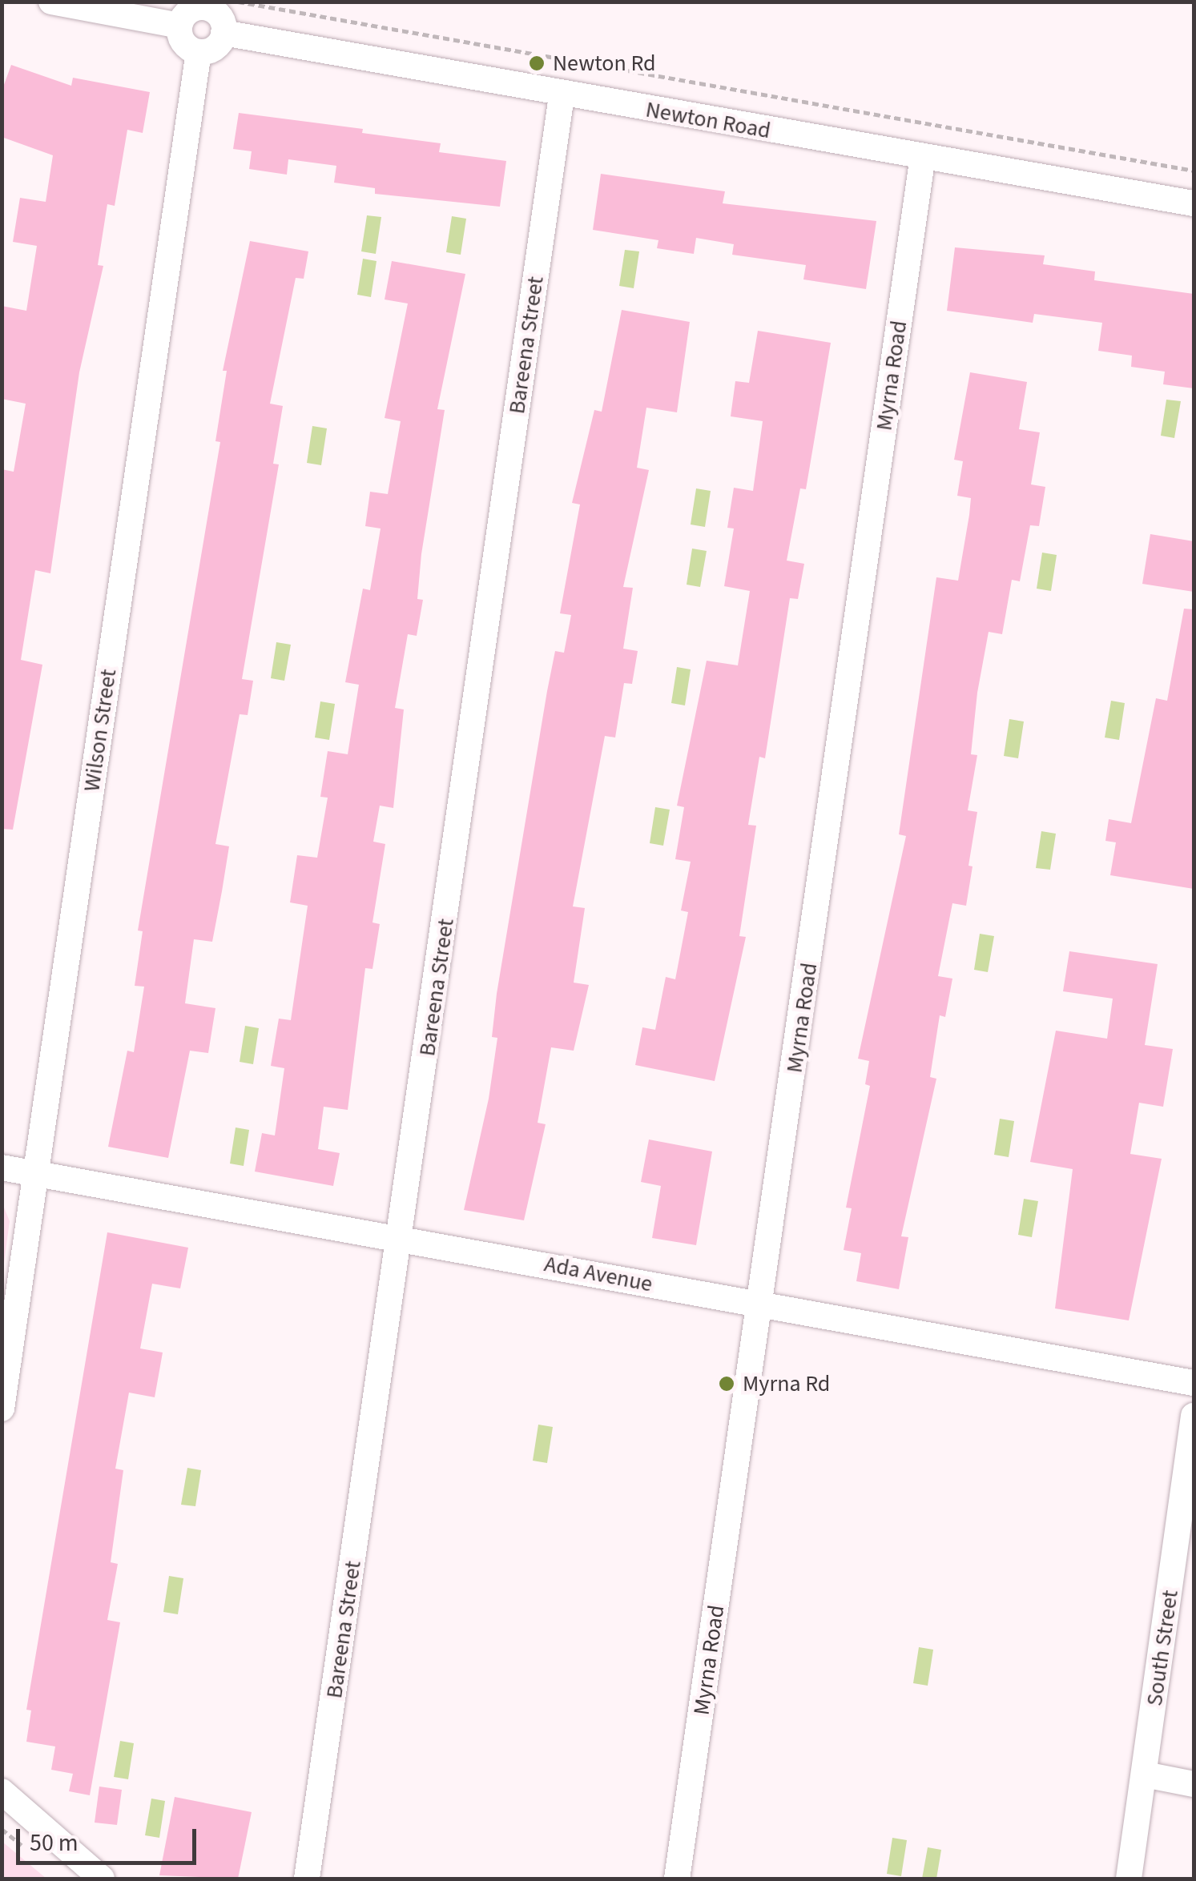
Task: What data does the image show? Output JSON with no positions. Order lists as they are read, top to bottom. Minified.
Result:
{"streets":{"street":["Newton Road","Bareena Street","Myrna Road","Wilson Street","Ada Avenue","South Street"]},"crossings":[["Newton Road","Bareena Street"],["Newton Road","Myrna Road"],["Newton Road","Wilson Street"],["Bareena Street","Ada Avenue"],["Myrna Road","Ada Avenue"],["Wilson Street","Ada Avenue"]],"places":["Newton Rd","Myrna Rd"],"scale_bar":"50 m"}
